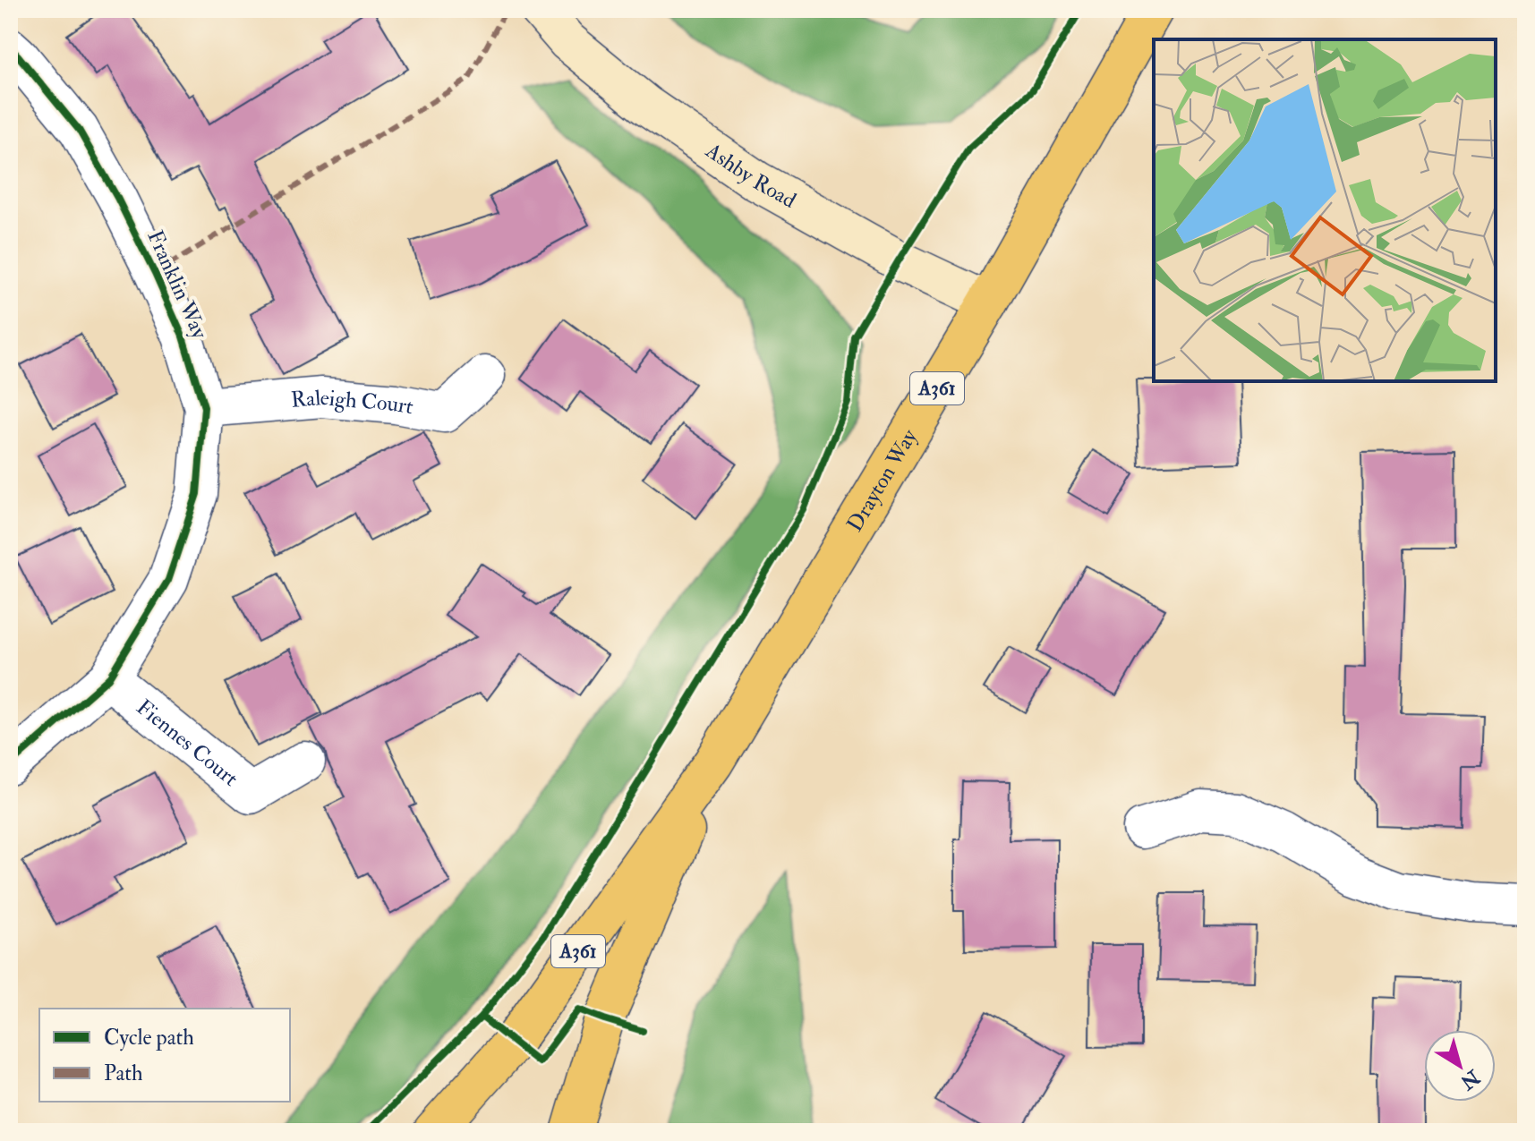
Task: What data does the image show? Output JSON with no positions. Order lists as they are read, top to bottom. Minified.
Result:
{"streets":{"main road":["A361","Drayton Way"],"street":["Ashby Road","Franklin Way","Raleigh Court","Fiennes Court"]},"crossings":[["Ashby Road","Drayton Way"],["Franklin Way","Raleigh Court"],["Franklin Way","Fiennes Court"]],"legend":["Cycle path","Path"],"north":"bottom right"}
